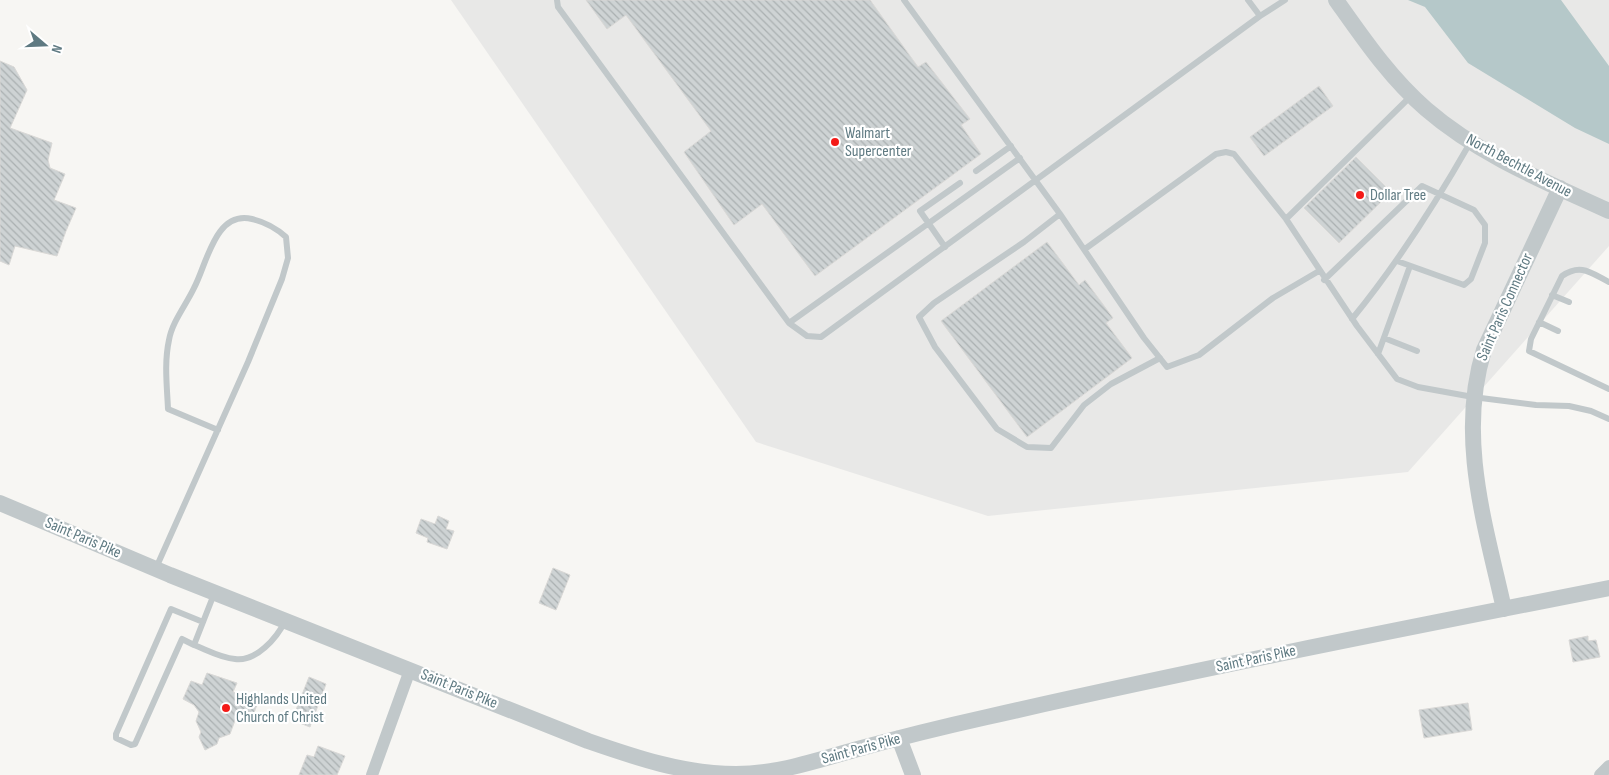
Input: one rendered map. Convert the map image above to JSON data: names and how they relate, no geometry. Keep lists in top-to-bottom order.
{
  "streets": {
    "street": ["North Bechtle Avenue", "Saint Paris Connector", "Saint Paris Pike"]
  },
  "crossings": [
    ["North Bechtle Avenue", "Saint Paris Connector"],
    ["Saint Paris Connector", "Saint Paris Pike"]
  ],
  "places": ["Walmart Supercenter", "Dollar Tree", "Highlands United Church of Christ"],
  "north": "right"
}
